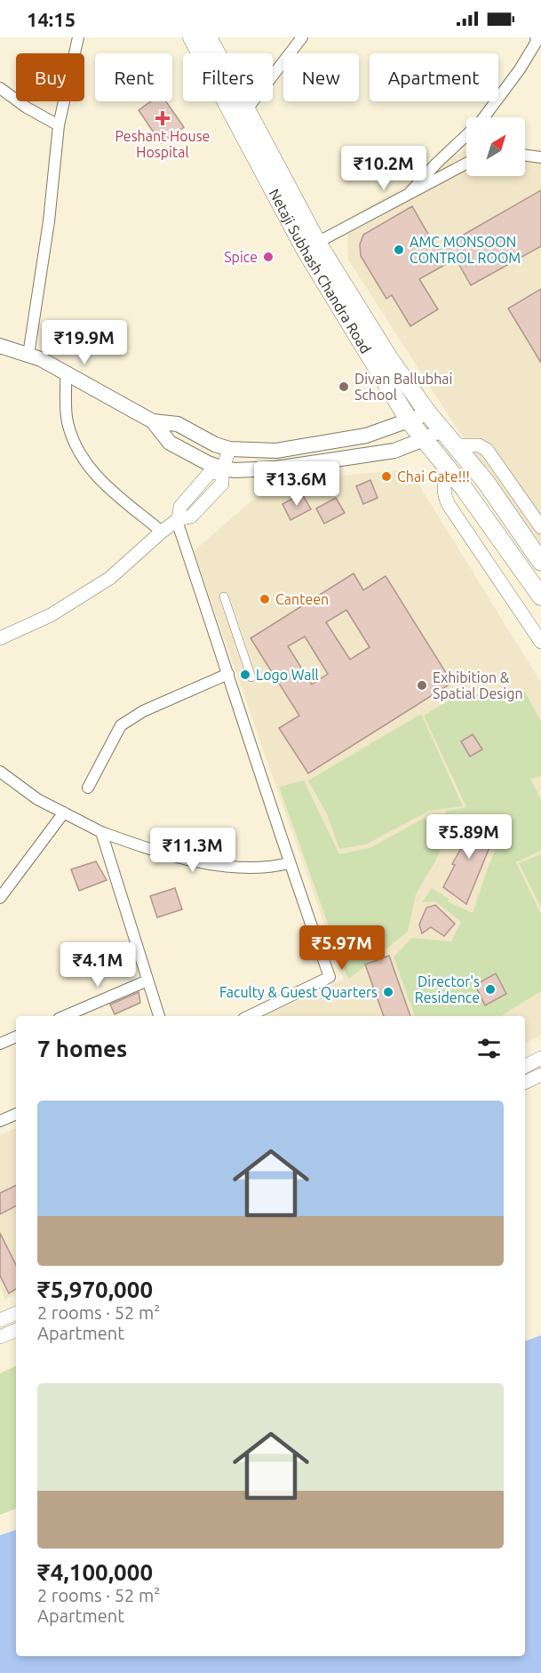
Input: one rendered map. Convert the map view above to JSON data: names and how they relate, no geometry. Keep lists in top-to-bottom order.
{
  "streets": {
    "main road": ["Netaji Subhash Chandra Road"]
  },
  "places": {
    "health": ["Peshant House Hospital"],
    "other": [
      "AMC MONSOON CONTROL ROOM",
      "Spice",
      "Divan Ballubhai School",
      "Chai Gate!!!",
      "Canteen",
      "Logo Wall",
      "Exhibition & Spatial Design",
      "Director's Residence",
      "Faculty & Guest Quarters"
    ]
  },
  "north": "top right",
  "page": {
    "status": "14:15",
    "chip": [
      "Buy",
      "Rent",
      "Filters",
      "New",
      "Apartment"
    ],
    "price": [
      "₹10.2M",
      "₹19.9M",
      "₹13.6M",
      "₹5.89M",
      "₹11.3M",
      "₹5.97M",
      "₹4.1M"
    ],
    "heading": "7 homes",
    "list": [
      {
        "name": "₹5,970,000",
        "note": "2 rooms · 52 m² · Apartment"
      },
      {
        "name": "₹4,100,000",
        "note": "2 rooms · 52 m² · Apartment"
      }
    ]
  }
}
